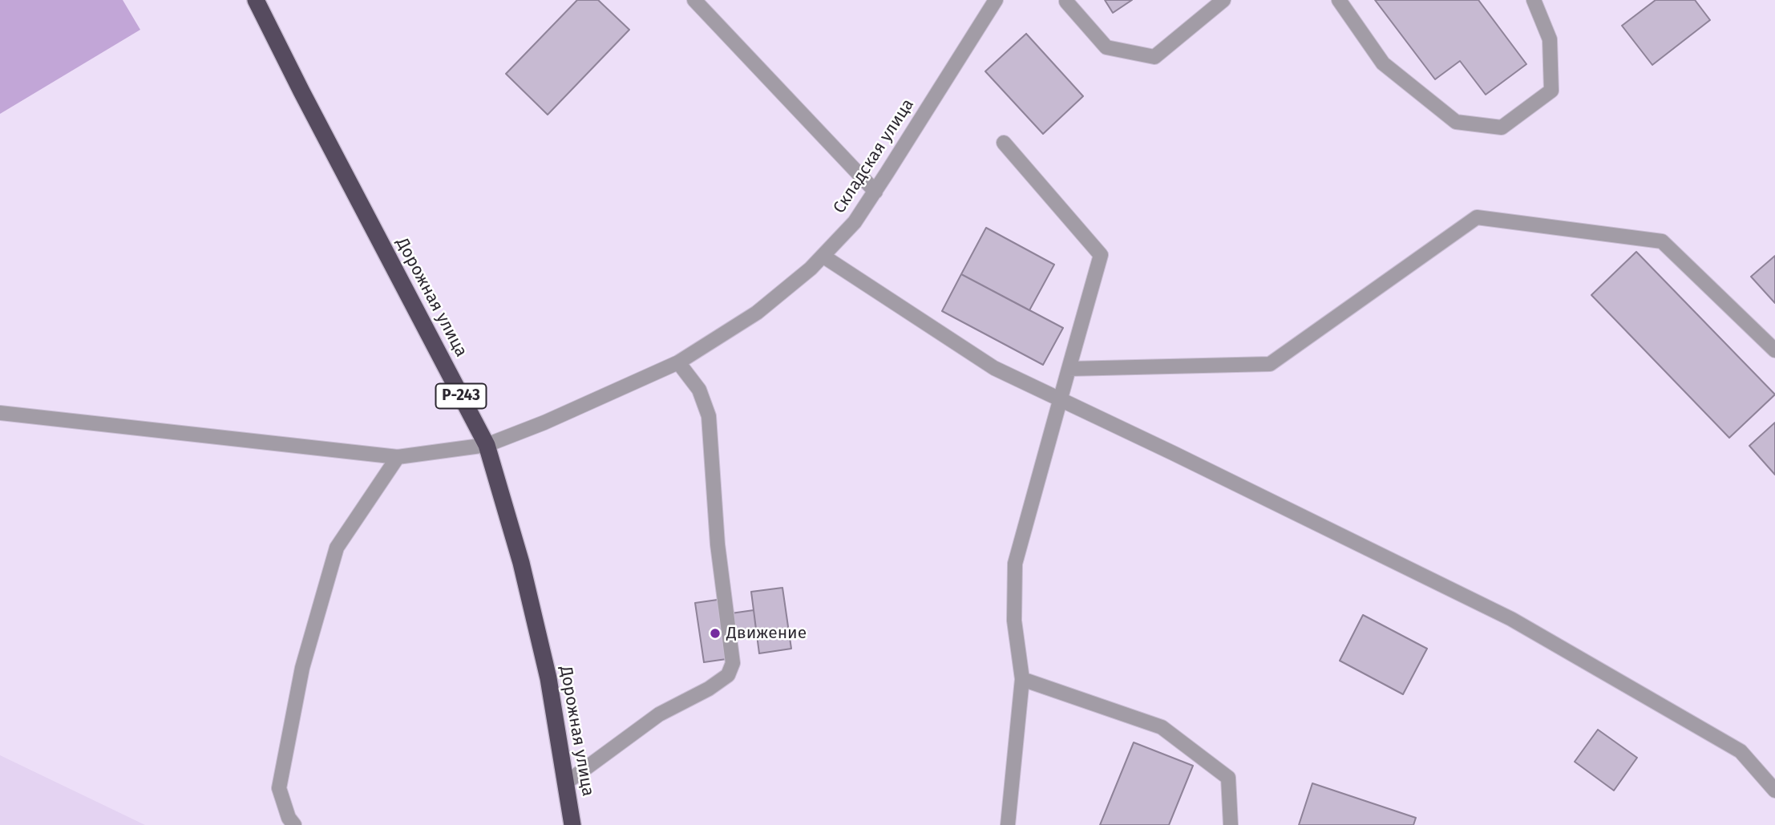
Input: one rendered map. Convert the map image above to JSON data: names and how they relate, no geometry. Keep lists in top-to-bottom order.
{
  "streets": {
    "highway": ["Дорожная улица", "Р-243"],
    "street": ["Складская улица"]
  },
  "crossings": [
    ["Складская улица", "Дорожная улица"]
  ],
  "places": ["Движение"]
}
